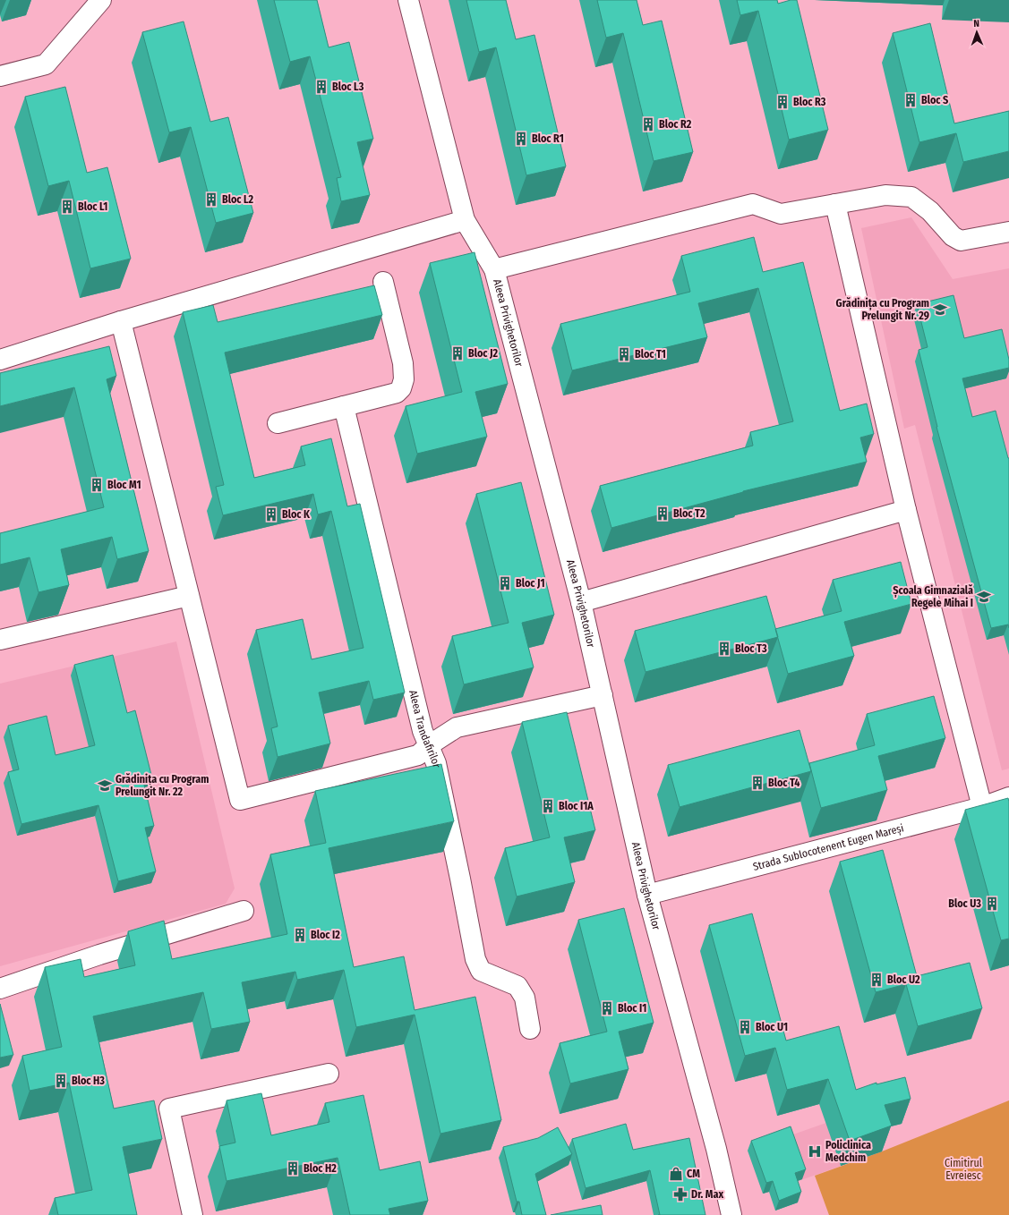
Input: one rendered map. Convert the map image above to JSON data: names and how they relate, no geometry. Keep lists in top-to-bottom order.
{
  "streets": {
    "street": ["Aleea Privighetorilor", "Aleea Trandafirilor", "Strada Sublocotenent Eugen Mareși"]
  },
  "crossings": [
    ["Aleea Privighetorilor", "Strada Sublocotenent Eugen Mareși"]
  ],
  "parks": ["Cimitirul Evreiesc"],
  "places": {
    "building": [
      "Bloc L3",
      "Bloc S",
      "Bloc R3",
      "Bloc R2",
      "Bloc R1",
      "Bloc L2",
      "Bloc L1",
      "Bloc J2",
      "Bloc T1",
      "Bloc M1",
      "Bloc T2",
      "Bloc K",
      "Bloc J1",
      "Bloc T3",
      "Bloc T4",
      "Bloc I1A",
      "Bloc U3",
      "Bloc I2",
      "Bloc U2",
      "Bloc I1",
      "Bloc U1",
      "Bloc H3",
      "Bloc H2"
    ],
    "school or university": ["Grădinița cu Program Prelungit Nr. 29", "Școala Gimnazială Regele Mihai I", "Grădinița cu Program Prelungit Nr. 22"],
    "hospital": ["Policlinica Medchim"],
    "shop": ["CM"],
    "pharmacy": ["Dr. Max"]
  },
  "north": "top"
}
